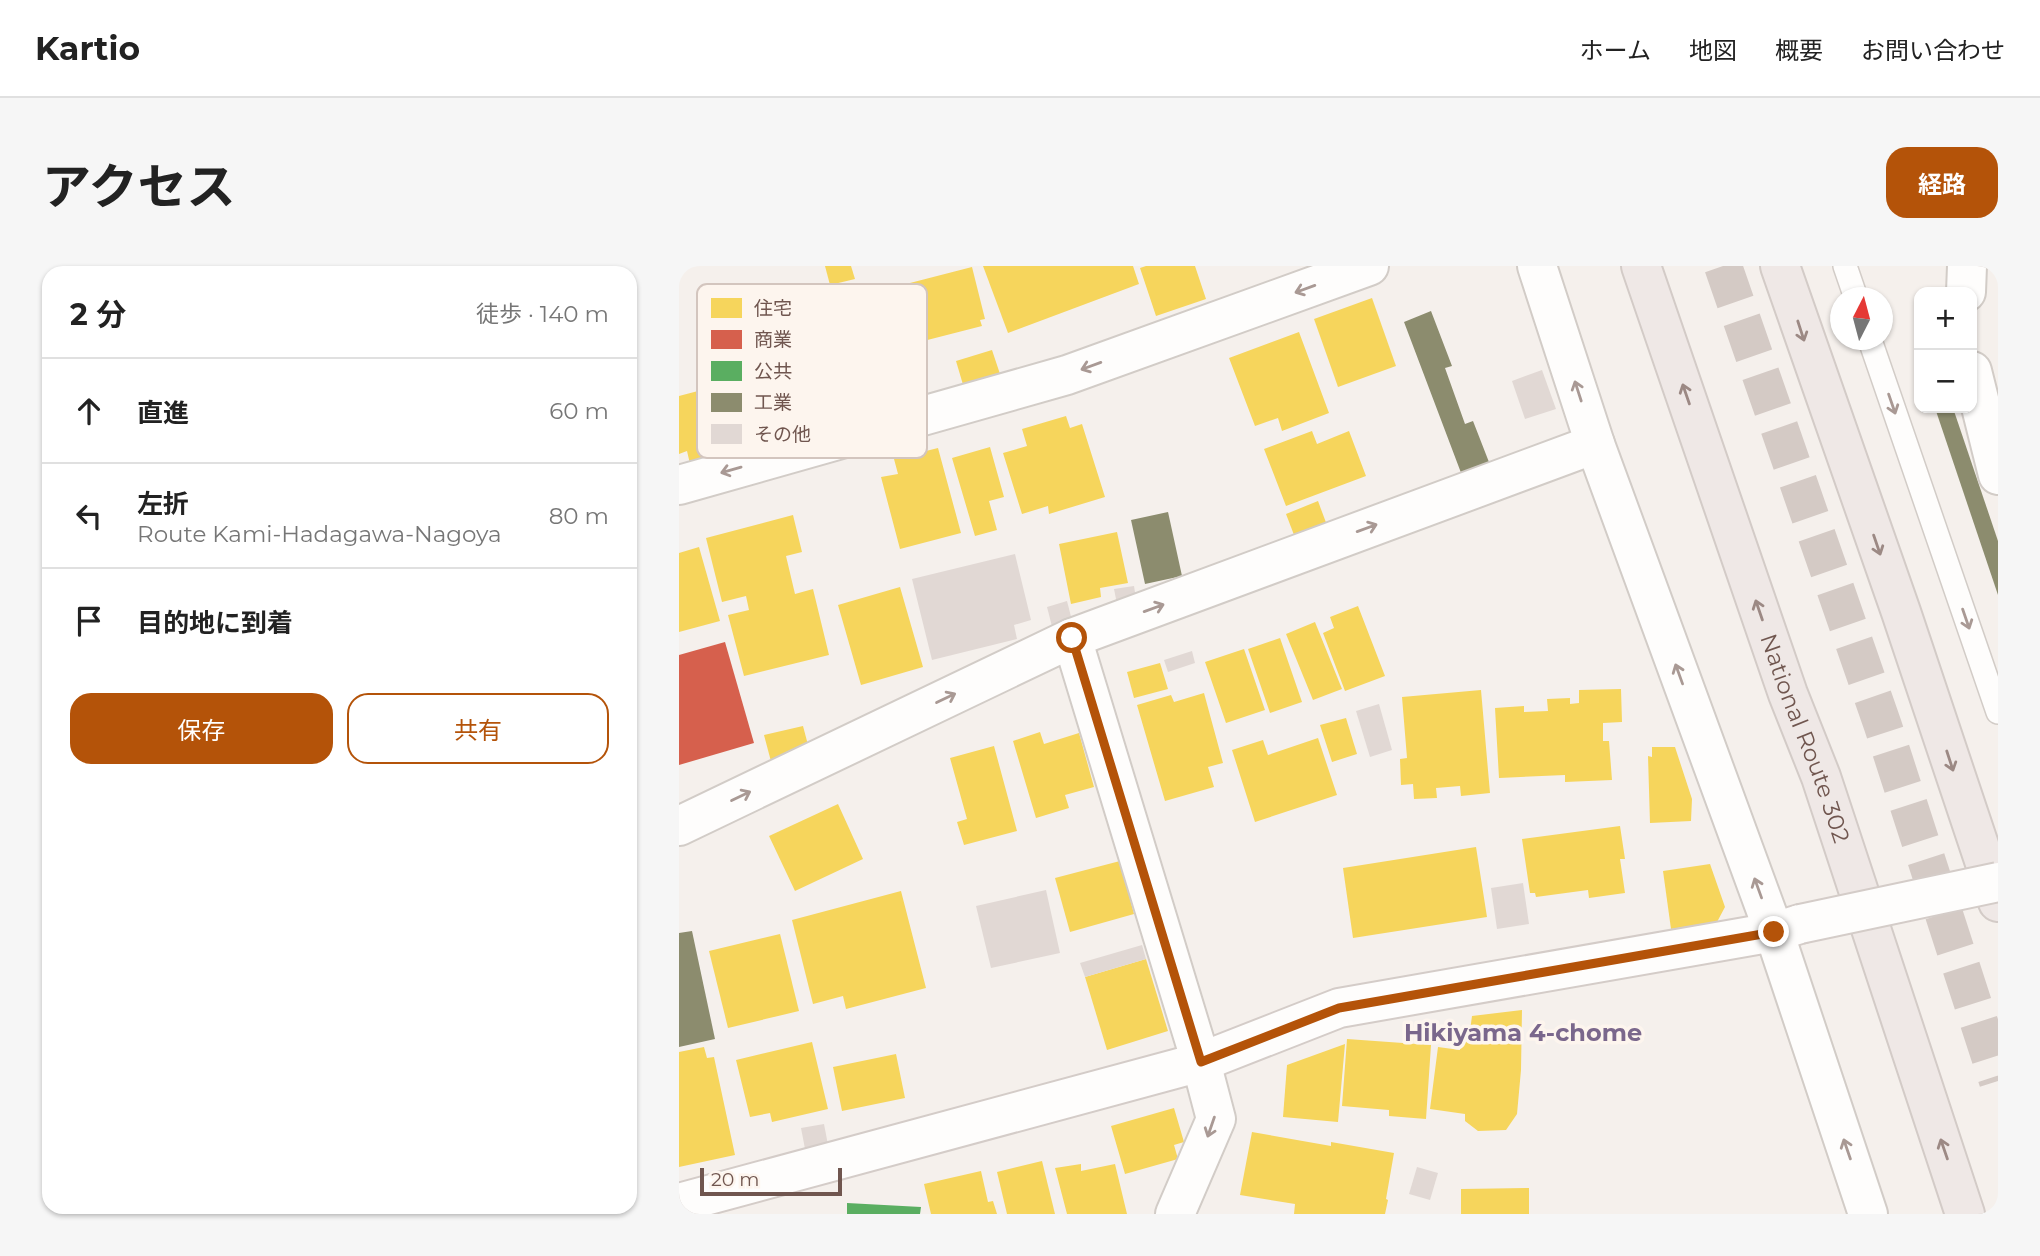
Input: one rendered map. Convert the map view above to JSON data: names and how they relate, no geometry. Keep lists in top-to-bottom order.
{
  "streets": {
    "highway": ["National Route 302"]
  },
  "districts": ["Hikiyama 4-chome"],
  "legend": [
    "住宅",
    "商業",
    "公共",
    "工業",
    "その他"
  ],
  "scale_bar": "20 m",
  "north": "top",
  "page": {
    "header": "Kartio",
    "nav": [
      "ホーム",
      "地図",
      "概要",
      "お問い合わせ"
    ],
    "title": "アクセス",
    "buttons": [
      "経路",
      ["保存", "共有"]
    ],
    "heading": ["2 分", "徒歩 · 140 m"],
    "map_buttons": ["+", "−"],
    "list": [
      ["直進", "60 m"],
      ["左折", "Route Kami-Hadagawa-Nagoya", "80 m"],
      "目的地に到着"
    ],
    "scale": "20 m"
  }
}
